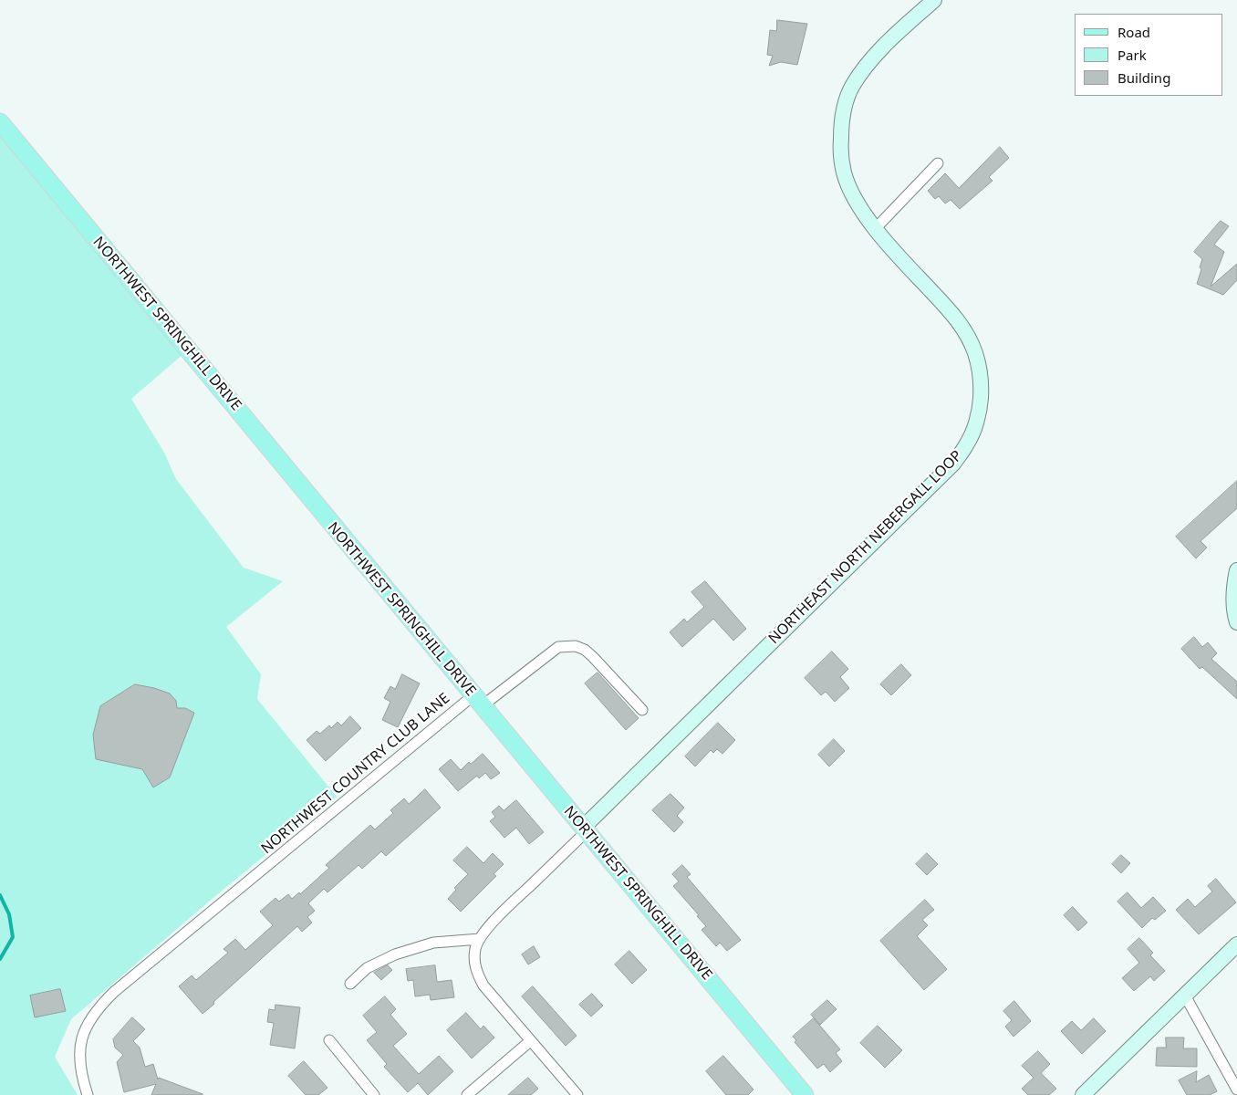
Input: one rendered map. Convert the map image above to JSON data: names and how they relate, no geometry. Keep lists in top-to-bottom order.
{
  "streets": {
    "main road": ["NORTHWEST SPRINGHILL DRIVE"],
    "street": ["NORTHEAST NORTH NEBERGALL LOOP", "NORTHWEST COUNTRY CLUB LANE"]
  },
  "crossings": [
    ["NORTHWEST SPRINGHILL DRIVE", "NORTHEAST NORTH NEBERGALL LOOP"],
    ["NORTHWEST SPRINGHILL DRIVE", "NORTHWEST COUNTRY CLUB LANE"]
  ],
  "legend": ["Road", "Park", "Building"]
}
